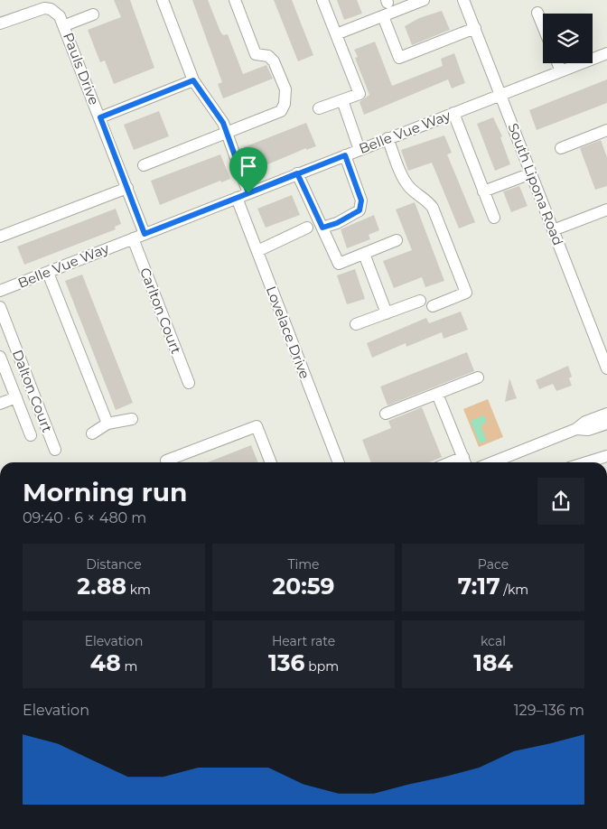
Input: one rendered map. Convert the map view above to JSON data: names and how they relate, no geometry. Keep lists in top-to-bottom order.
{
  "streets": {
    "street": [
      "Pauls Drive",
      "Belle Vue Way",
      "South Lipona Road",
      "Carlton Court",
      "Lovelace Drive",
      "Dalton Court"
    ]
  },
  "crossings": [
    ["Pauls Drive", "Belle Vue Way"],
    ["Belle Vue Way", "South Lipona Road"],
    ["Belle Vue Way", "Carlton Court"],
    ["Belle Vue Way", "Lovelace Drive"]
  ],
  "page": {
    "heading": ["Morning run", "09:40 · 6 × 480 m"],
    "stats": [
      ["Distance", "2.88 km"],
      ["Time", "20:59"],
      ["Pace", "7:17 /km"],
      ["Elevation", "48 m"],
      ["Heart rate", "136 bpm"],
      ["kcal", "184"]
    ],
    "chart": ["Elevation", "129–136 m"]
  }
}
